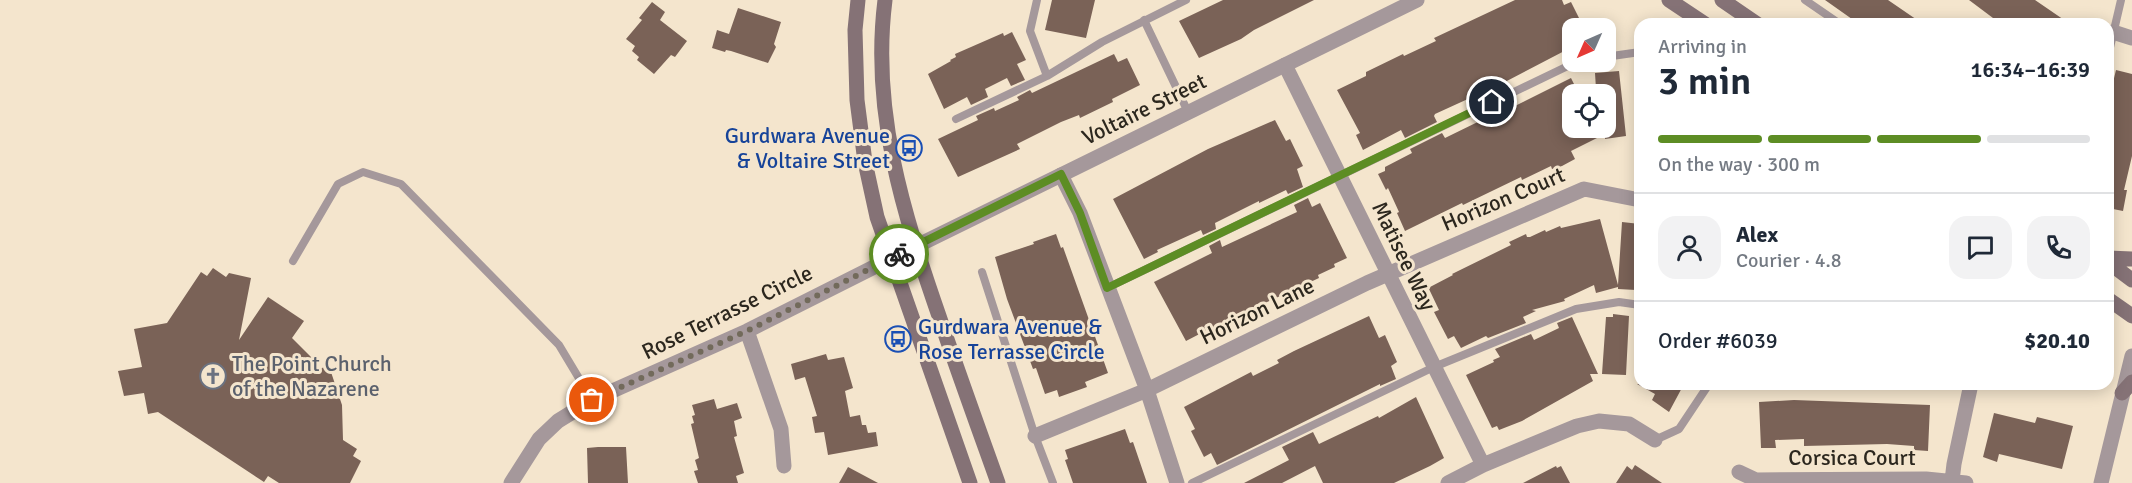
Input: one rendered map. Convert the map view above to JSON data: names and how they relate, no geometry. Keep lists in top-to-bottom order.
{
  "streets": {
    "street": [
      "Voltaire Street",
      "Horizon Court",
      "Matisee Way",
      "Horizon Lane",
      "Rose Terrasse Circle",
      "Corsica Court"
    ]
  },
  "crossings": [
    ["Voltaire Street", "Matisee Way"],
    ["Voltaire Street", "Rose Terrasse Circle"],
    ["Horizon Court", "Matisee Way"],
    ["Horizon Court", "Horizon Lane"],
    ["Matisee Way", "Horizon Lane"]
  ],
  "places": {
    "bus stop": ["Gurdwara Avenue & Voltaire Street", "Gurdwara Avenue & Rose Terrasse Circle"],
    "church": ["The Point Church of the Nazarene"]
  },
  "north": "bottom left",
  "page": {
    "heading": ["3 min", "Arriving in", "16:34–16:39"],
    "panel": [
      "Alex",
      "Courier · 4.8",
      "Order #6039",
      "$20.10"
    ],
    "bar": "On the way · 300 m"
  }
}
